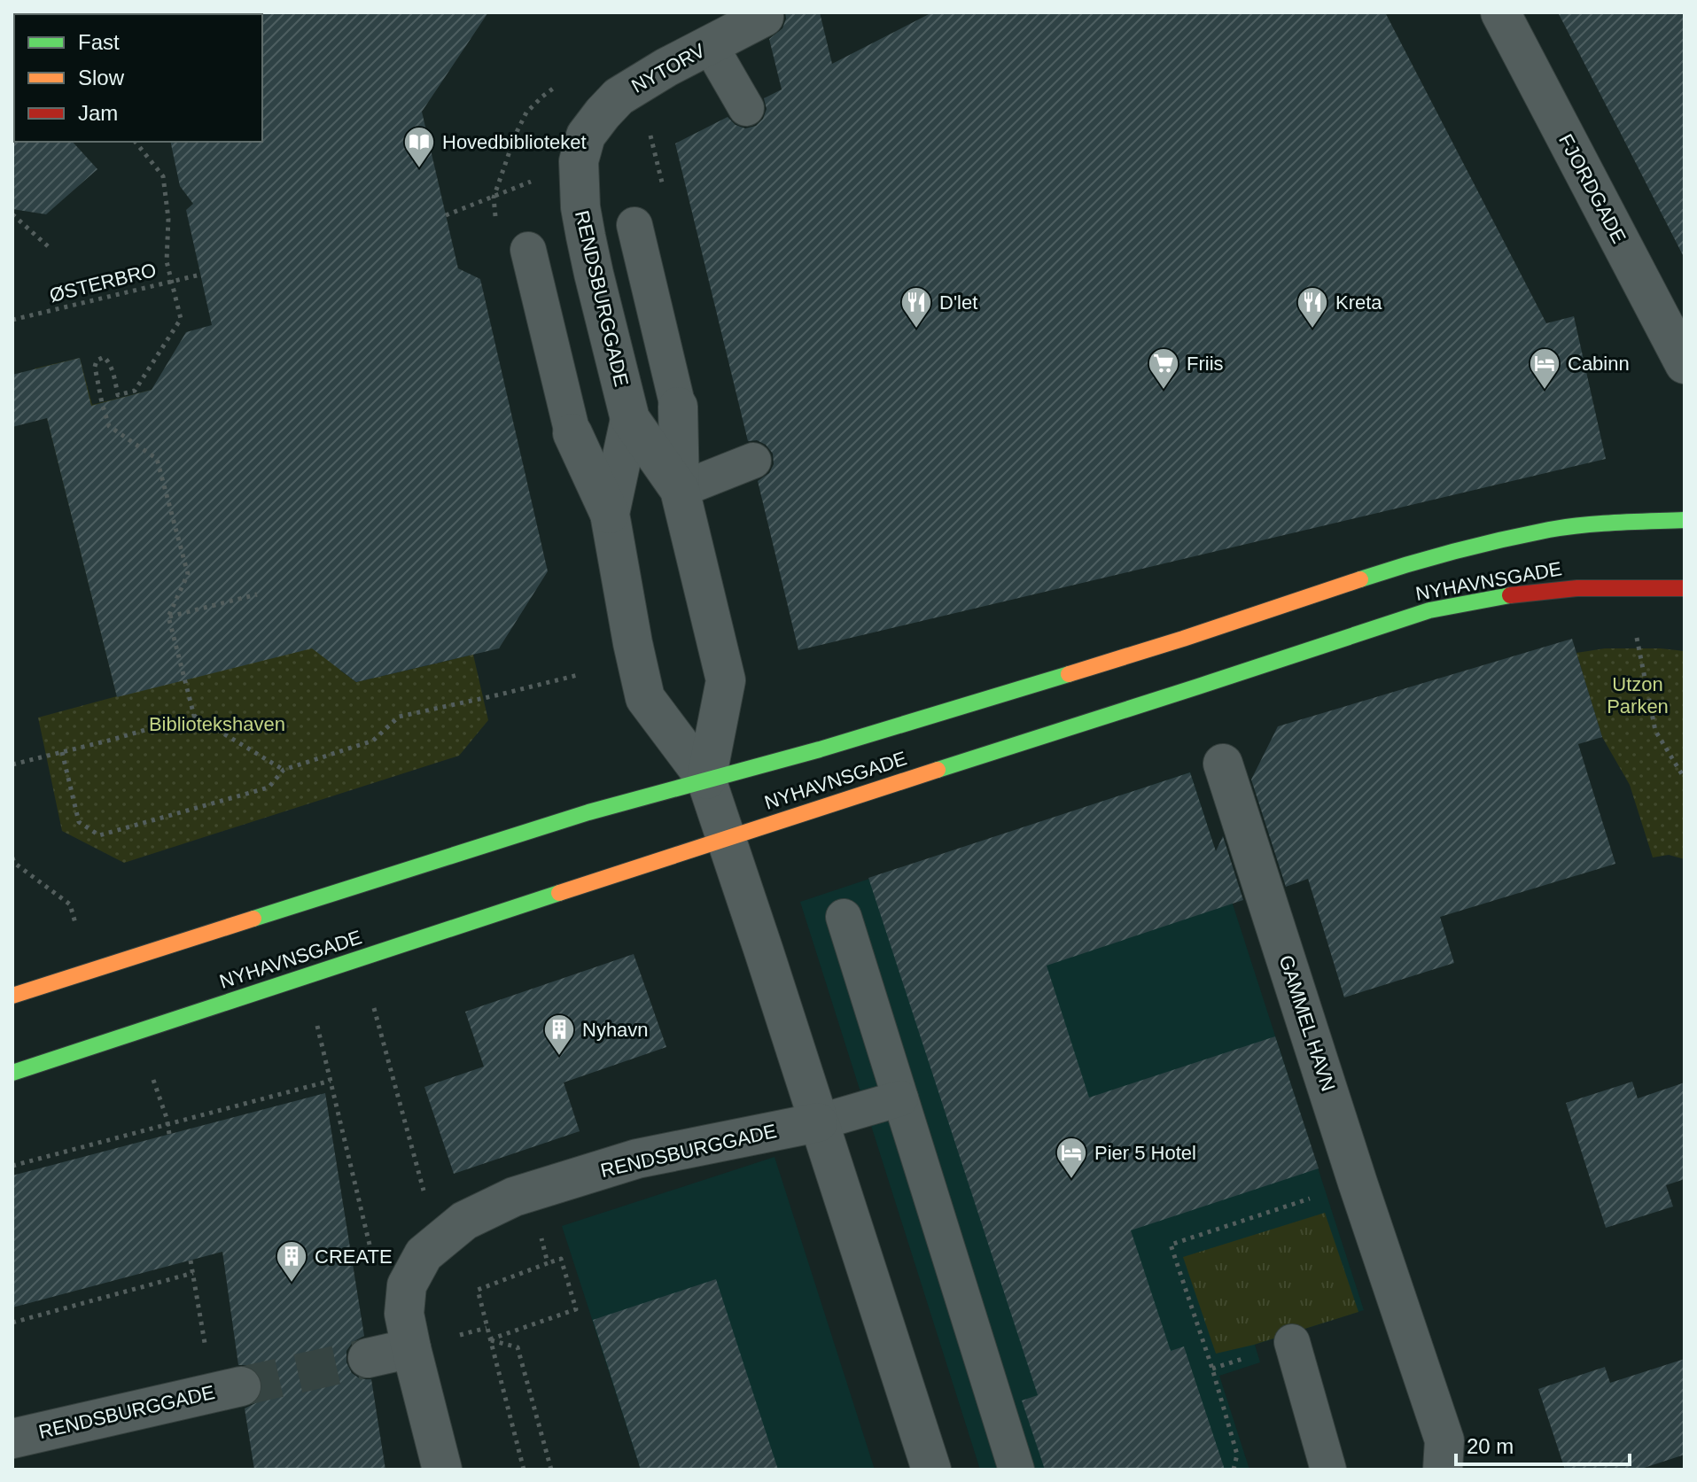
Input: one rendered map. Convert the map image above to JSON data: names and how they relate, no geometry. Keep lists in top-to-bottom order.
{
  "streets": {
    "main road": ["NYHAVNSGADE"],
    "street": [
      "NYTORV",
      "FJORDGADE",
      "RENDSBURGGADE",
      "GAMMEL HAVN"
    ],
    "path": ["ØSTERBRO"]
  },
  "crossings": [
    ["NYTORV", "RENDSBURGGADE"],
    ["RENDSBURGGADE", "NYHAVNSGADE"]
  ],
  "parks": ["Utzon Parken", "Bibliotekshaven"],
  "places": {
    "library": ["Hovedbiblioteket"],
    "restaurant": ["D'let", "Kreta"],
    "supermarket": ["Friis"],
    "hotel": ["Cabinn", "Pier 5 Hotel"],
    "building": ["Nyhavn", "CREATE"]
  },
  "legend": ["Fast", "Slow", "Jam"],
  "scale_bar": "20 m"
}
